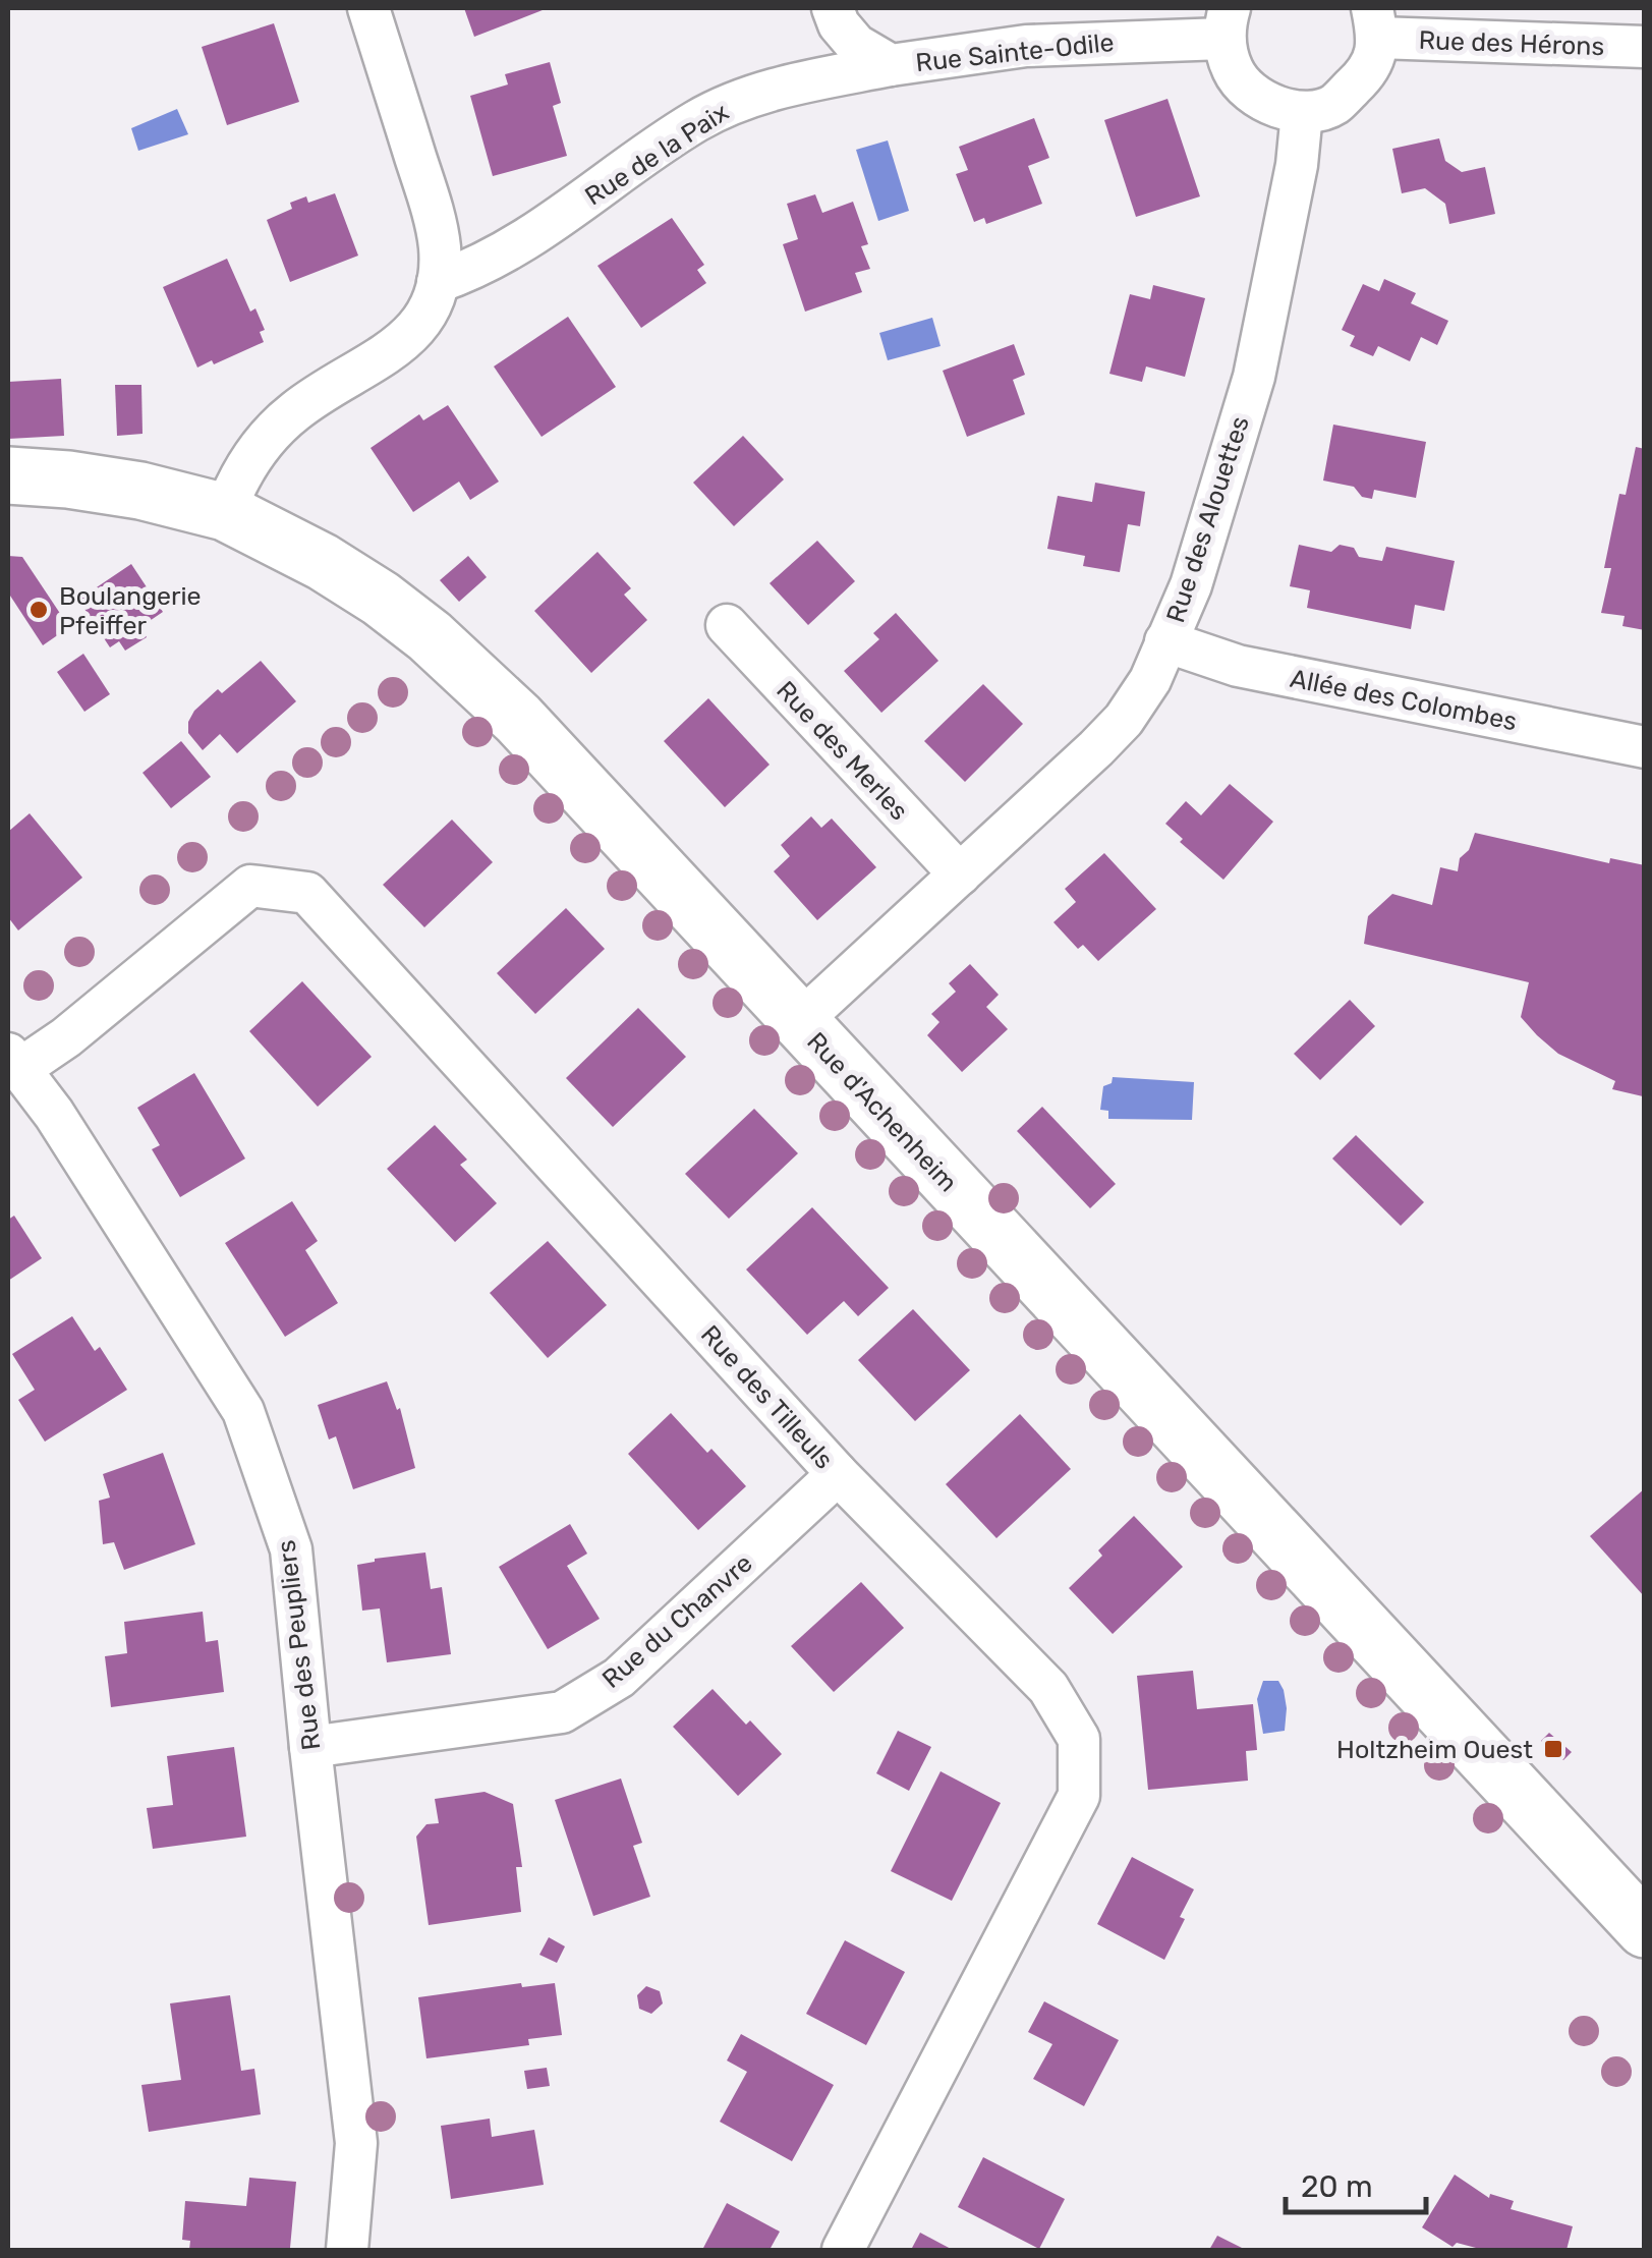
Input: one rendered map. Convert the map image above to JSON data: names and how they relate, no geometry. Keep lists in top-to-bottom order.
{
  "streets": {
    "main road": ["Rue d'Achenheim"],
    "street": [
      "Rue des Hérons",
      "Rue Sainte-Odile",
      "Rue de la Paix",
      "Rue des Alouettes",
      "Allée des Colombes",
      "Rue des Merles",
      "Rue des Tilleuls",
      "Rue du Chanvre",
      "Rue des Peupliers"
    ]
  },
  "crossings": [
    ["Rue Sainte-Odile", "Rue de la Paix"],
    ["Rue des Alouettes", "Allée des Colombes"],
    ["Rue des Alouettes", "Rue des Merles"],
    ["Rue des Alouettes", "Rue d'Achenheim"],
    ["Rue des Tilleuls", "Rue du Chanvre"],
    ["Rue des Tilleuls", "Rue des Peupliers"],
    ["Rue du Chanvre", "Rue des Peupliers"]
  ],
  "places": {
    "other": ["Boulangerie Pfeiffer"],
    "transit": ["Holtzheim Ouest"]
  },
  "scale_bar": "20 m"
}
